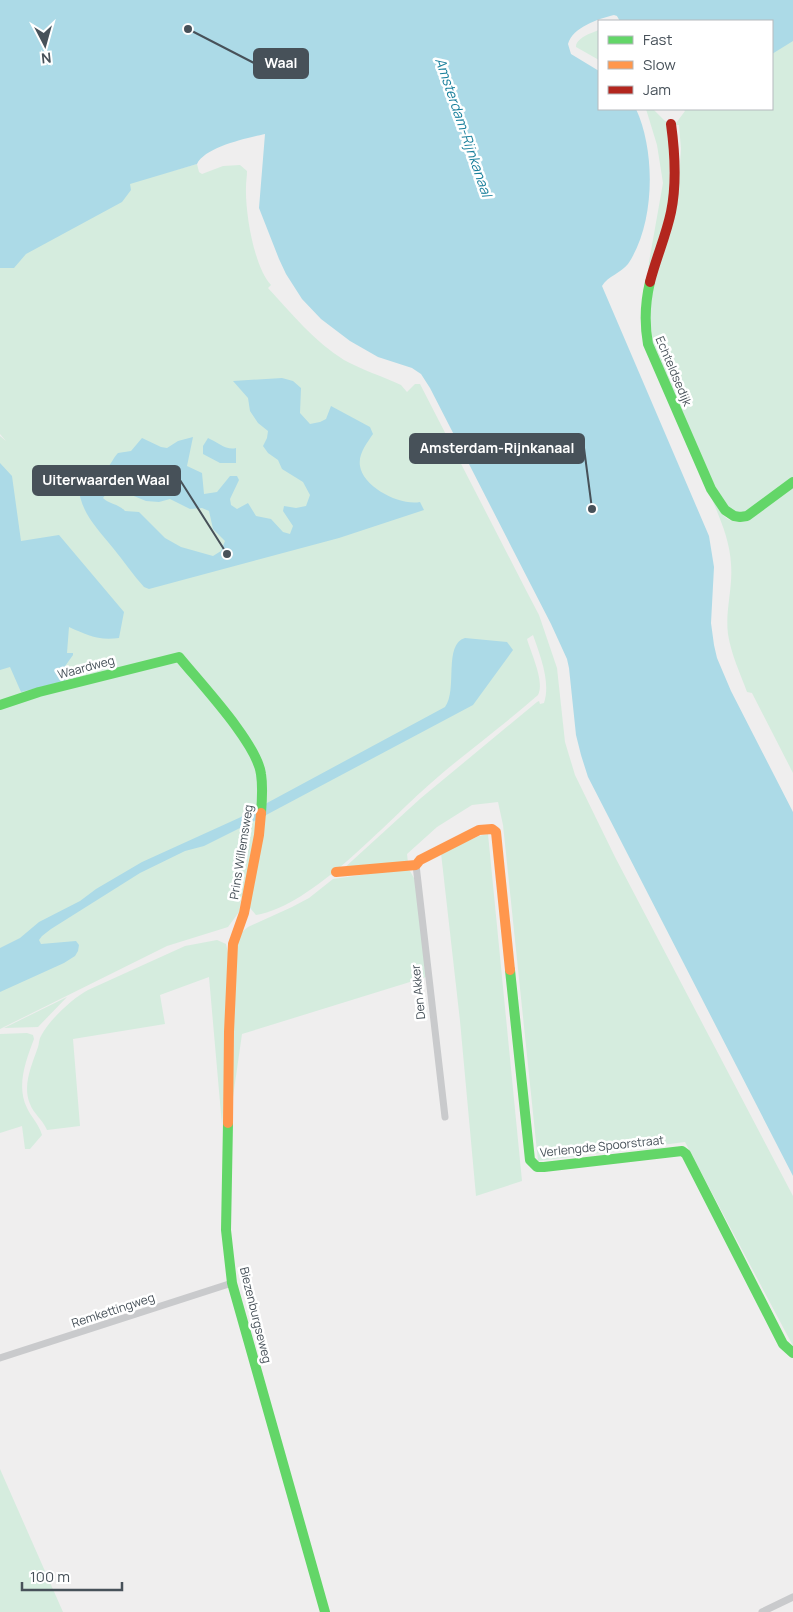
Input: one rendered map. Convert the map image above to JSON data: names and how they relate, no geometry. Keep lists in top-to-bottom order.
{
  "streets": {
    "street": [
      "Echteldsedijk",
      "Waardweg",
      "Prins Willemsweg",
      "Den Akker",
      "Verlengde Spoorstraat",
      "Remkettingweg",
      "Biezenburgseweg"
    ]
  },
  "crossings": [
    ["Waardweg", "Prins Willemsweg"],
    ["Prins Willemsweg", "Biezenburgseweg"],
    ["Den Akker", "Verlengde Spoorstraat"],
    ["Remkettingweg", "Biezenburgseweg"]
  ],
  "water": ["Amsterdam-Rijnkanaal"],
  "places": ["Waal", "Amsterdam-Rijnkanaal", "Uiterwaarden Waal"],
  "legend": ["Fast", "Slow", "Jam"],
  "scale_bar": "100 m",
  "north": "bottom"
}
